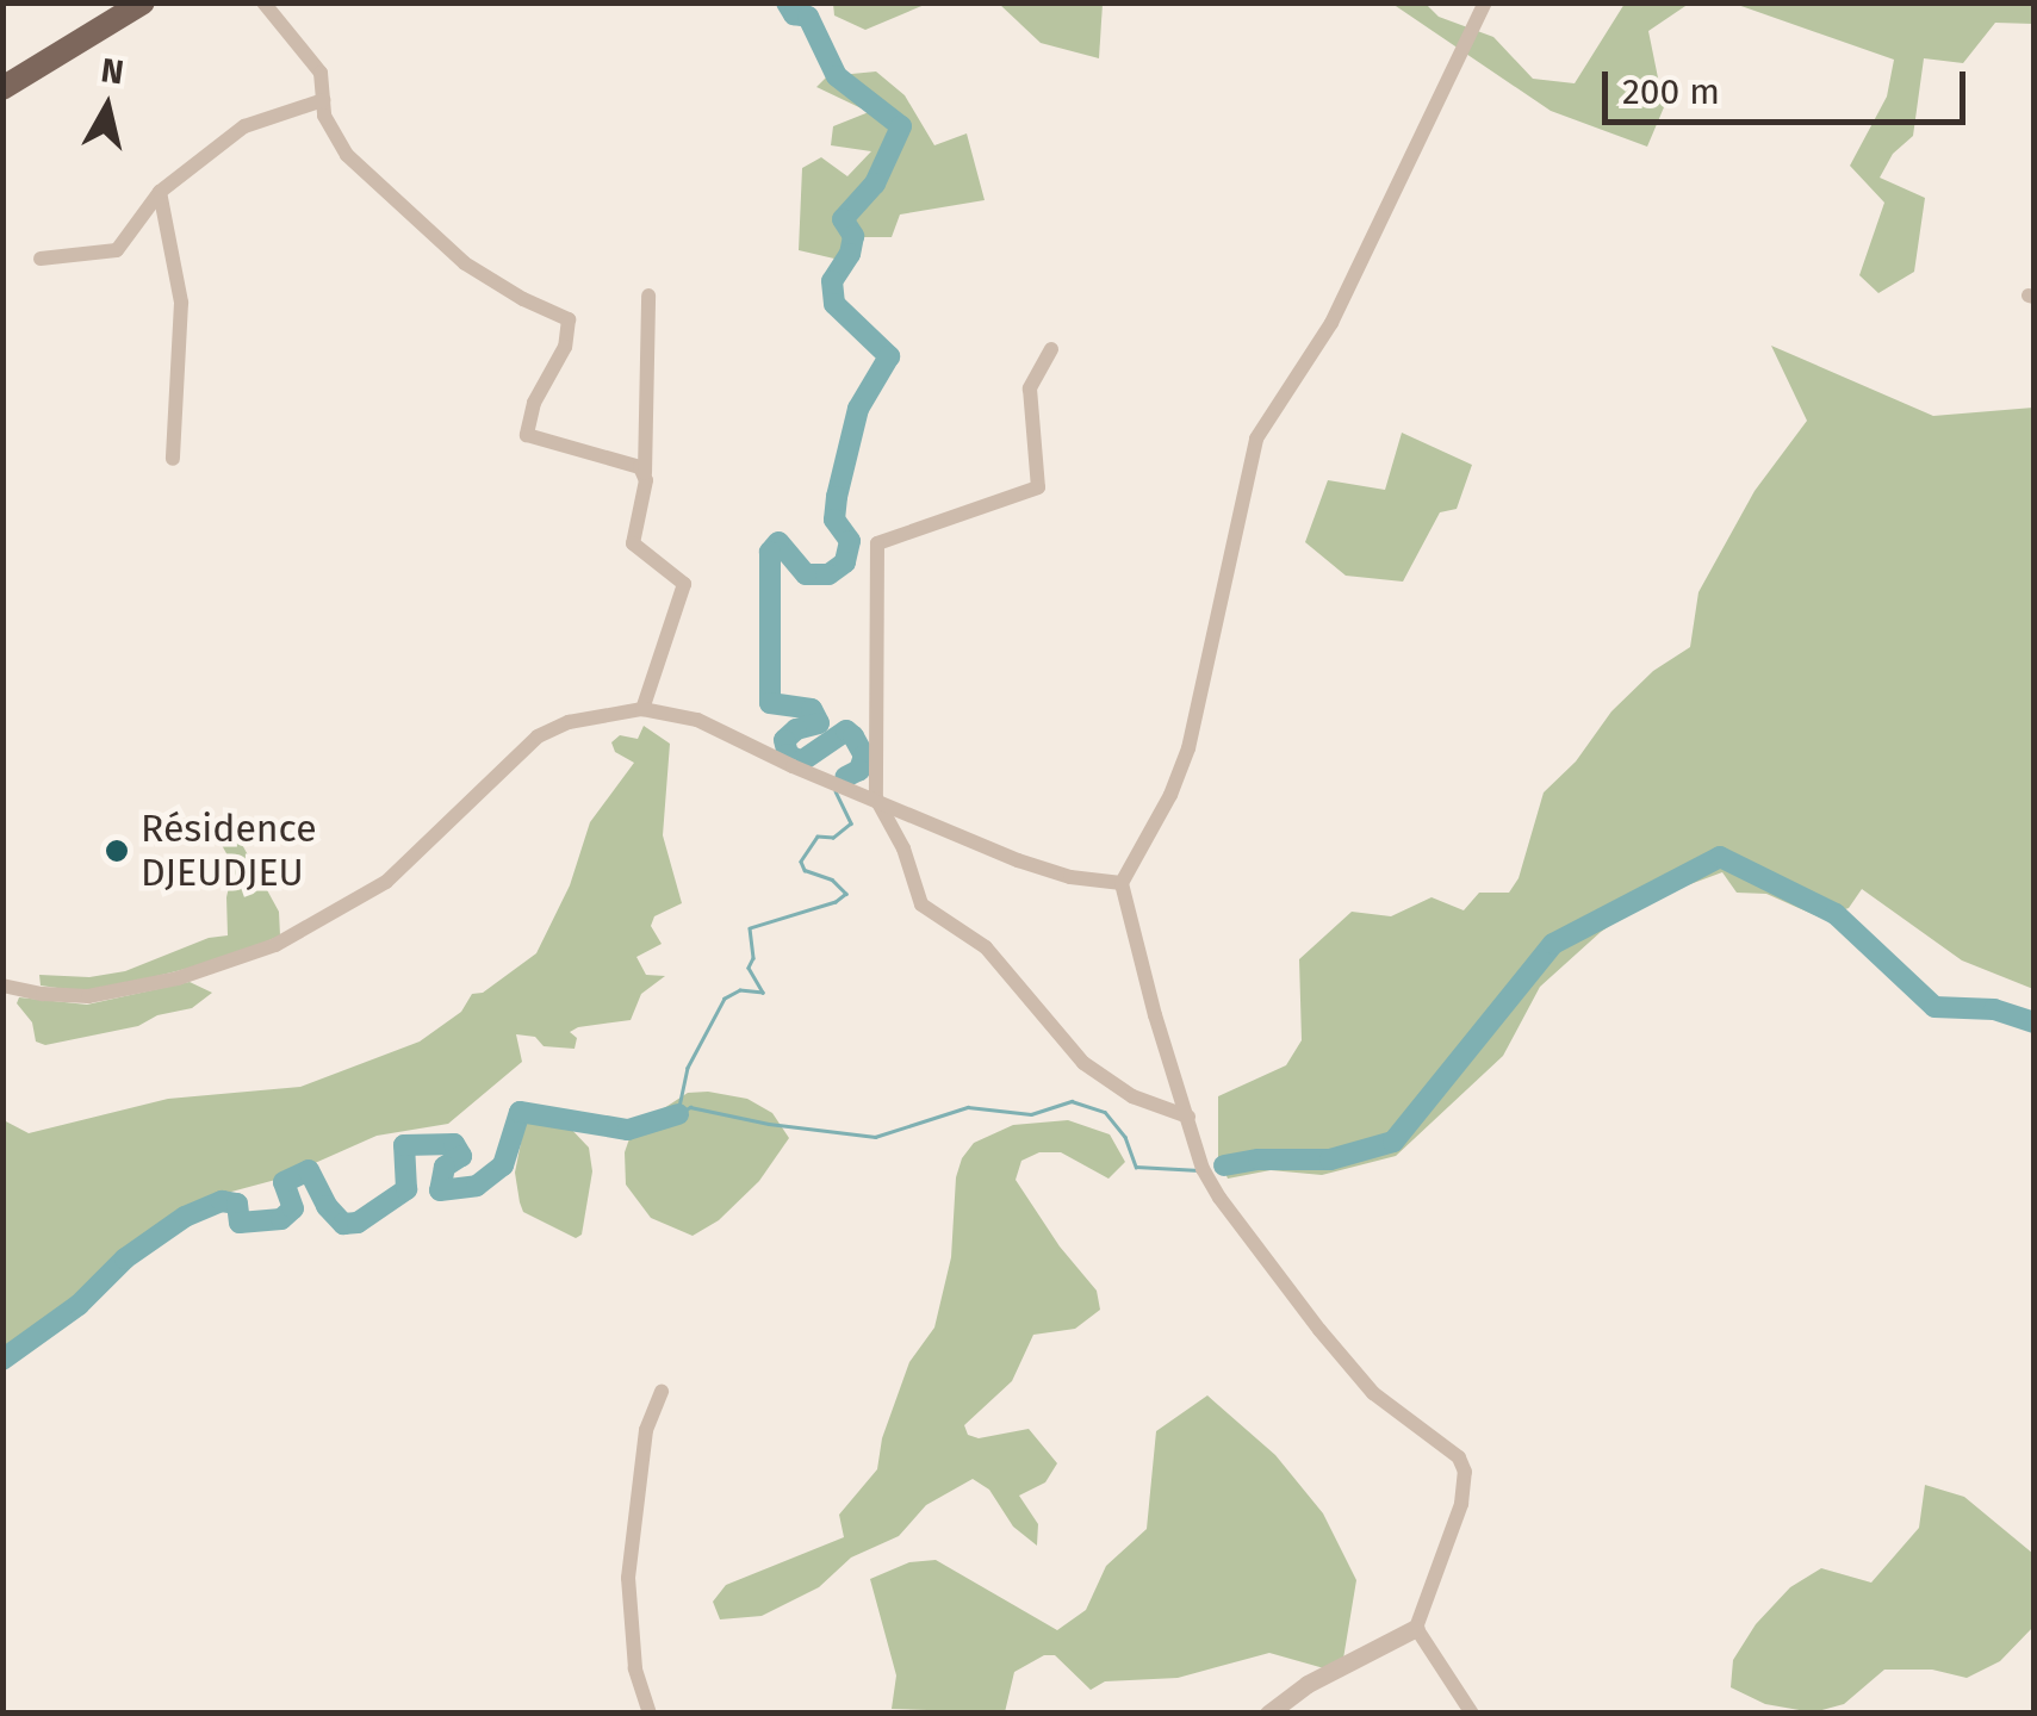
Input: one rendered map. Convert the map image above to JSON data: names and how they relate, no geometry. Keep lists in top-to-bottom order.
{
  "places": ["Résidence DJEUDJEU"],
  "scale_bar": "200 m",
  "north": "top"
}
